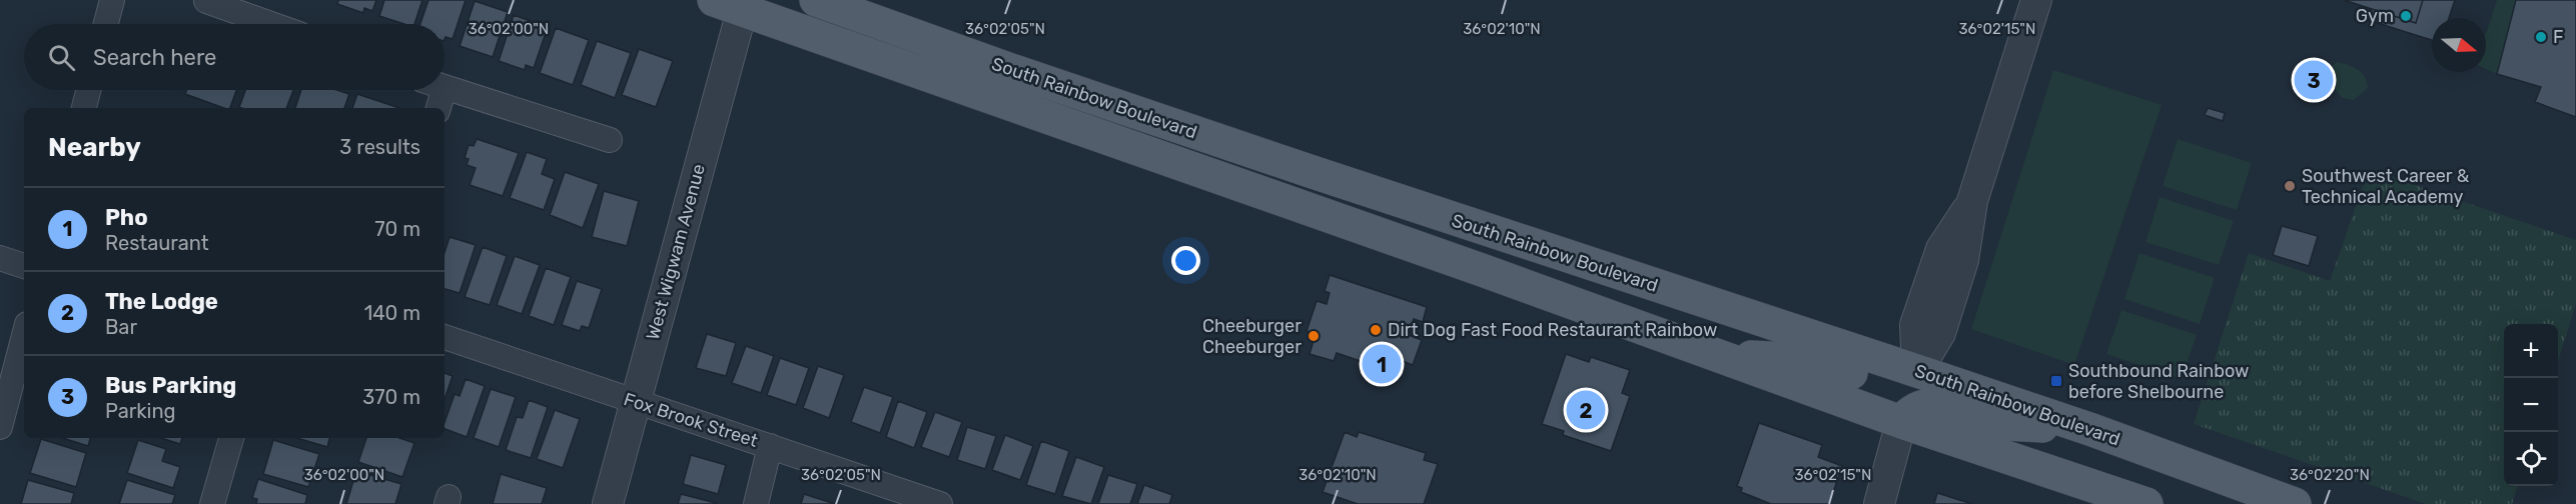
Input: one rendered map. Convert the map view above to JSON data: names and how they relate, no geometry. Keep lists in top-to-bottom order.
{
  "streets": {
    "main road": ["South Rainbow Boulevard"],
    "street": ["West Wigwam Avenue", "Fox Brook Street"]
  },
  "crossings": [
    ["South Rainbow Boulevard", "West Wigwam Avenue"],
    ["West Wigwam Avenue", "Fox Brook Street"]
  ],
  "places": {
    "other": [
      "Gym",
      "F",
      "Southwest Career & Technical Academy",
      "Dirt Dog Fast Food Restaurant Rainbow",
      "Cheeburger Cheeburger"
    ],
    "transit": ["Southbound Rainbow before Shelbourne"]
  },
  "north": "right",
  "page": {
    "search": "Search here",
    "pins": ["3", "1", "2"],
    "heading": ["Nearby", "3 results"],
    "list": [
      {
        "mark": "1",
        "name": "Pho",
        "note": "Restaurant",
        "value": "70 m"
      },
      {
        "mark": "2",
        "name": "The Lodge",
        "note": "Bar",
        "value": "140 m"
      },
      {
        "mark": "3",
        "name": "Bus Parking",
        "note": "Parking",
        "value": "370 m"
      }
    ],
    "map_buttons": ["+", "−"]
  },
  "coordinates": [
    "36°02'00\"N",
    "36°02'05\"N",
    "36°02'10\"N",
    "36°02'15\"N",
    "36°02'20\"N"
  ]
}
